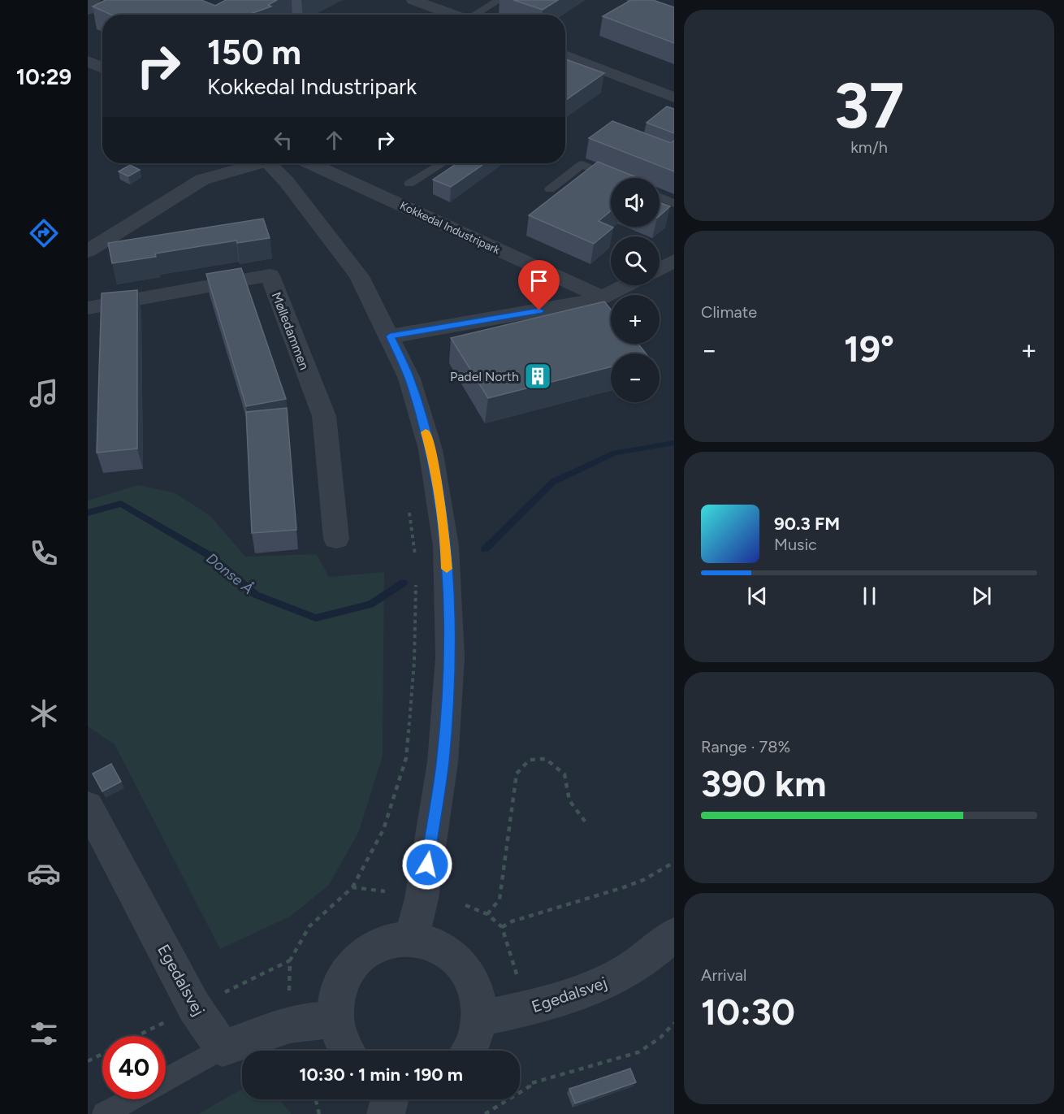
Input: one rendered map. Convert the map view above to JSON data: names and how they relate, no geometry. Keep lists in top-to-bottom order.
{
  "streets": {
    "street": ["Kokkedal Industripark", "Mølledammen", "Egedalsvej"]
  },
  "water": ["Donse Å"],
  "places": {
    "building": ["Padel North"]
  },
  "page": {
    "tabs": "10:29",
    "tile": [
      ["37", "km/h"],
      "Climate",
      ["Range · 78%", "390 km"],
      ["Arrival", "10:30"]
    ],
    "turn": ["150 m", "Kokkedal Industripark"],
    "map_buttons": ["+", "−"],
    "heat": ["−", "19°", "+"],
    "song": ["90.3 FM", "Music"],
    "limit": "40",
    "trip": "10:30 · 1 min · 190 m"
  }
}
